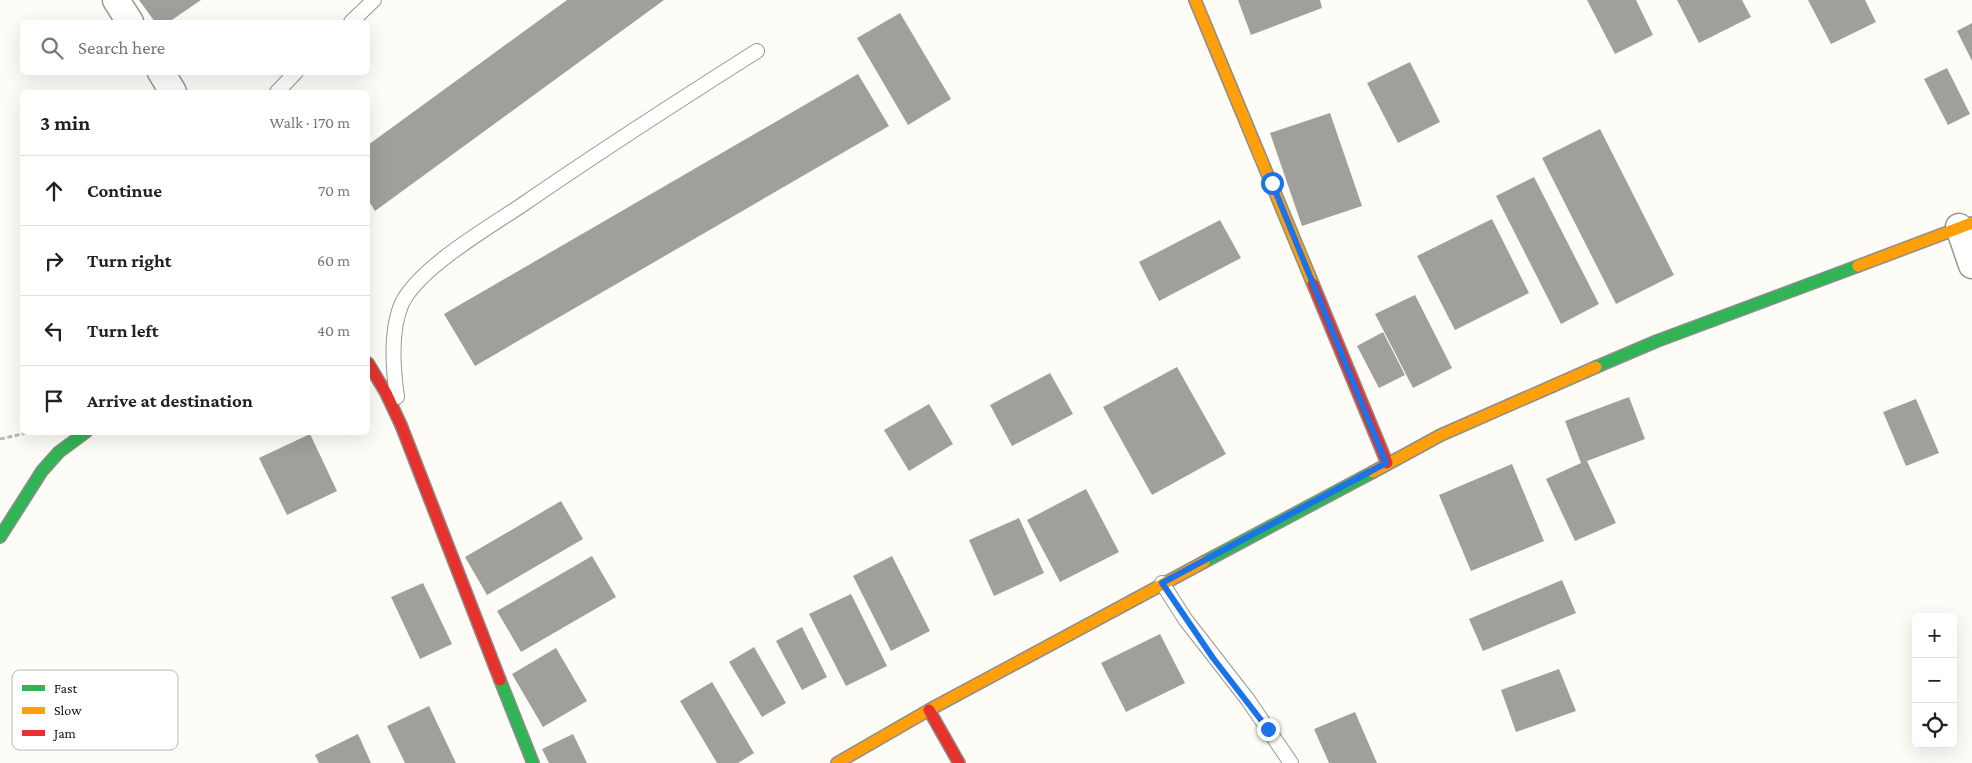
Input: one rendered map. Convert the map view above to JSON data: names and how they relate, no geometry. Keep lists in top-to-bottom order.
{
  "legend": ["Fast", "Slow", "Jam"],
  "page": {
    "search": "Search here",
    "heading": ["3 min", "Walk · 170 m"],
    "list": [
      ["Continue", "70 m"],
      ["Turn right", "60 m"],
      ["Turn left", "40 m"],
      "Arrive at destination"
    ],
    "map_buttons": ["+", "−"]
  }
}
